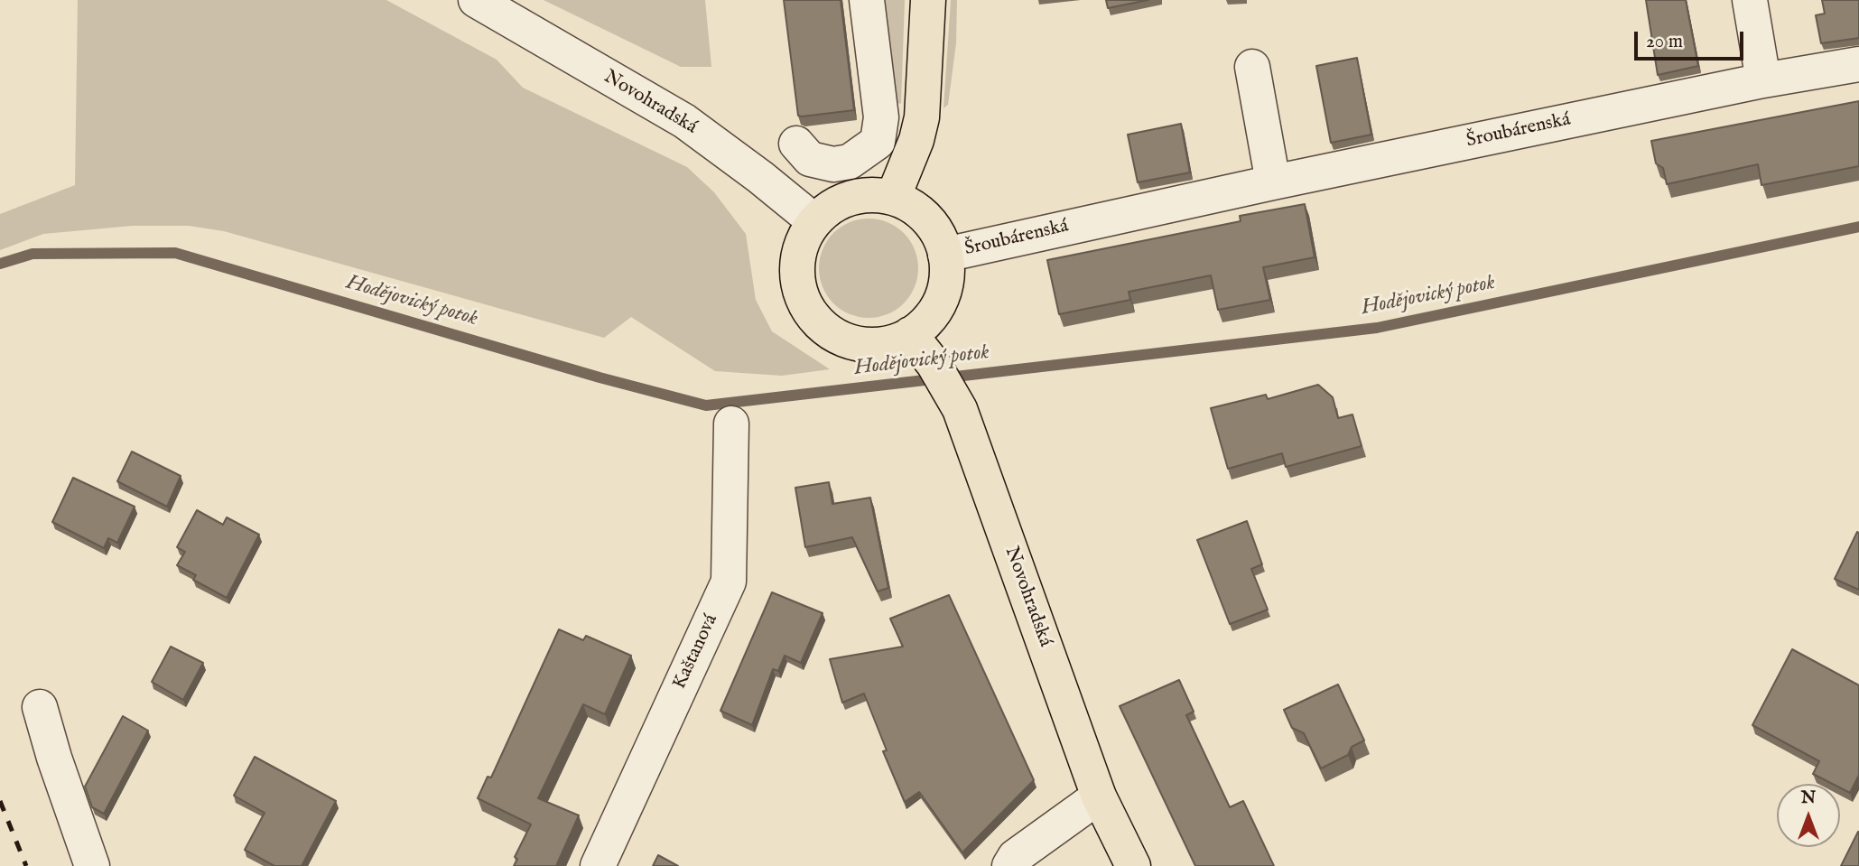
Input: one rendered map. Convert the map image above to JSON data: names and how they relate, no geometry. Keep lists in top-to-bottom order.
{
  "streets": {
    "main road": ["Novohradská"],
    "street": ["Šroubárenská", "Kaštanová"]
  },
  "crossings": [
    ["Novohradská", "Šroubárenská"]
  ],
  "water": ["Hodějovický potok"],
  "scale_bar": "20 m",
  "north": "top"
}
